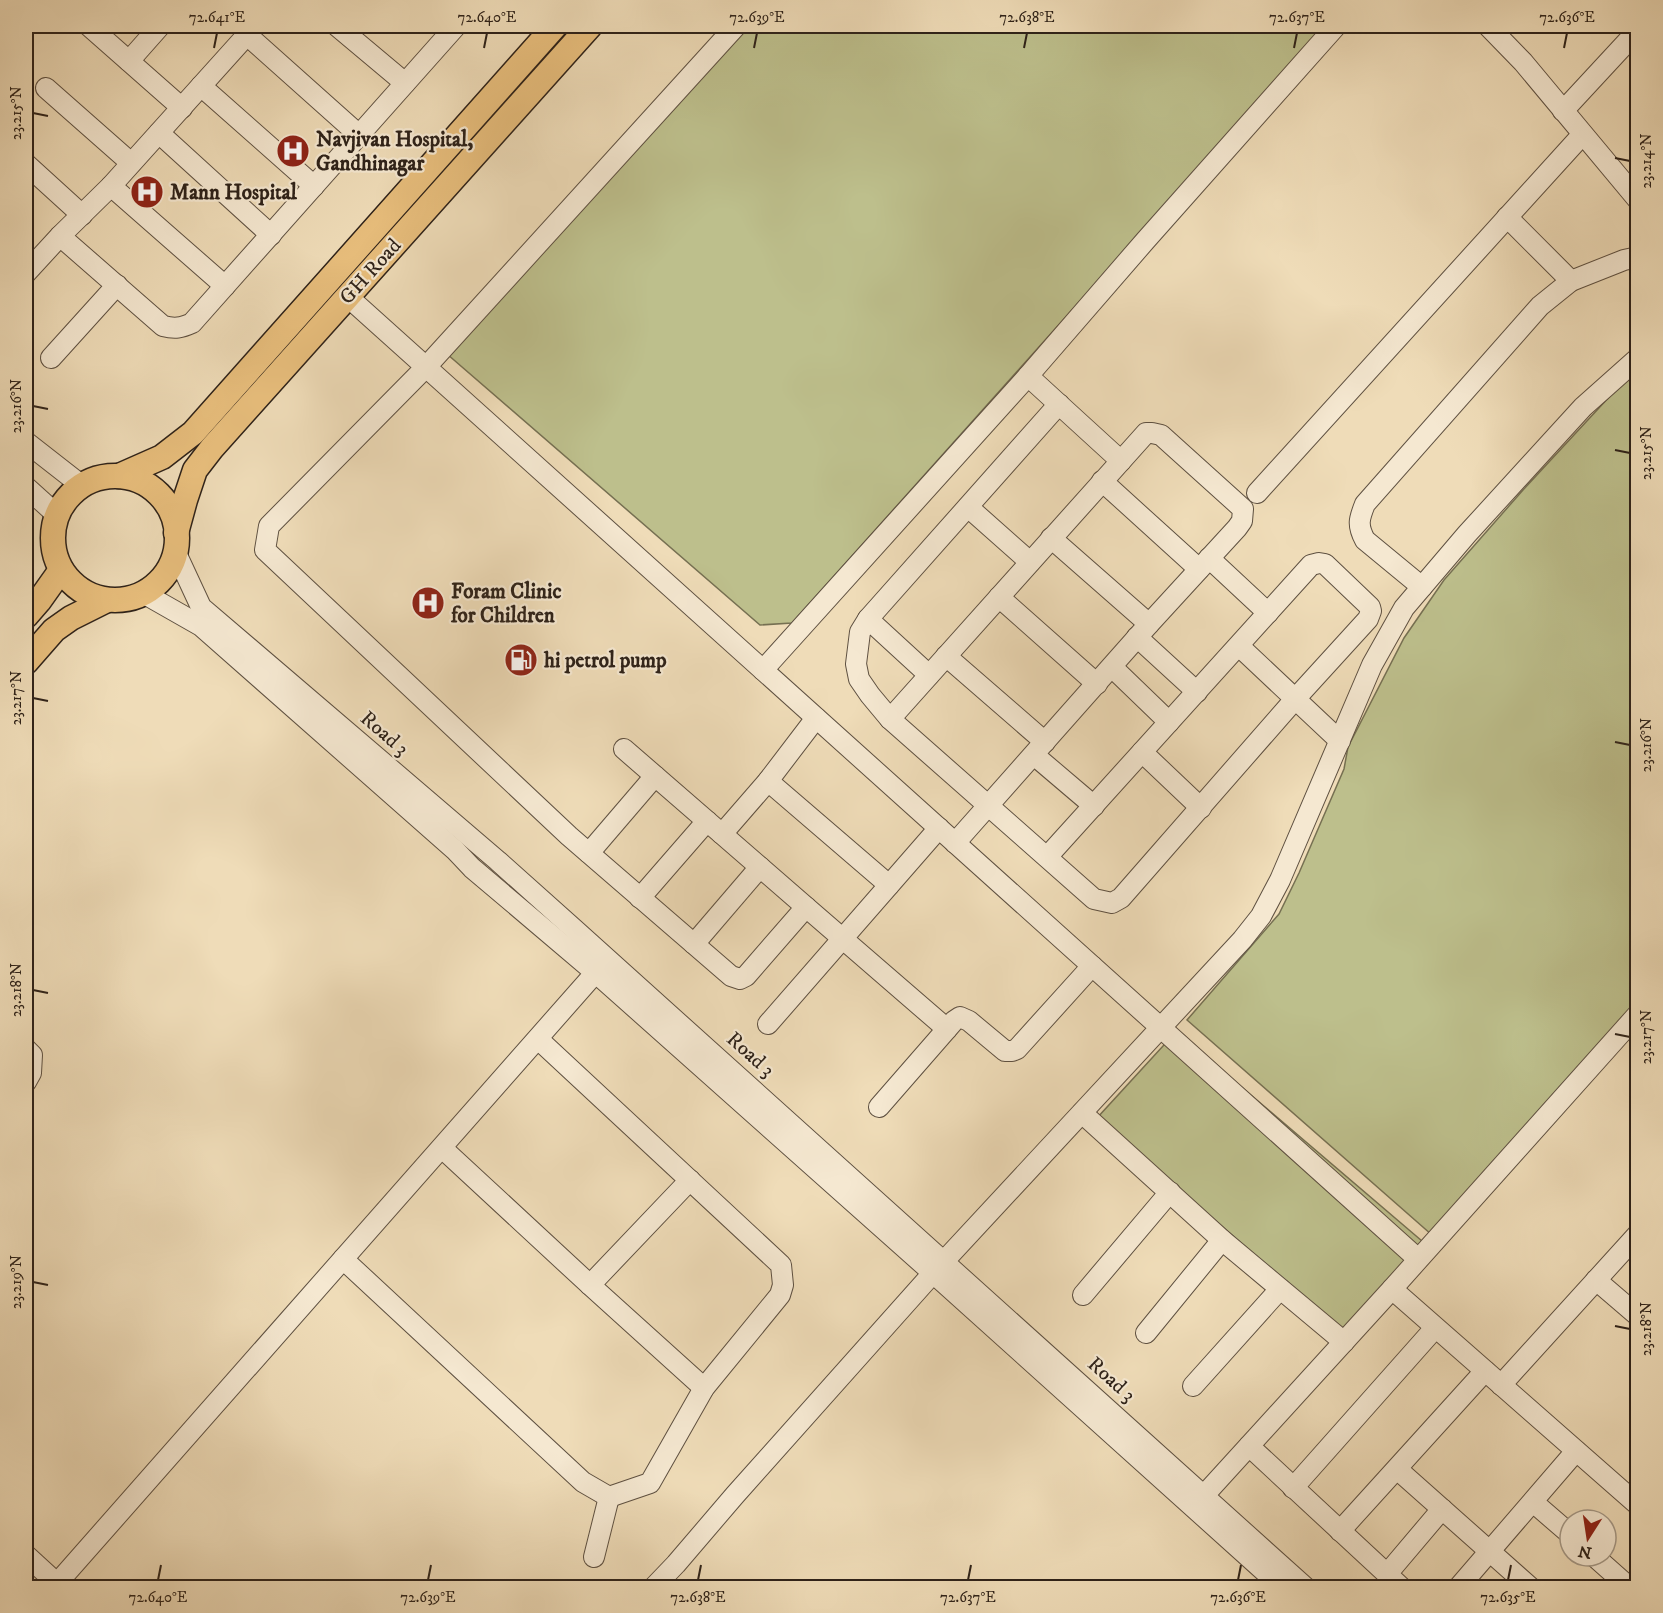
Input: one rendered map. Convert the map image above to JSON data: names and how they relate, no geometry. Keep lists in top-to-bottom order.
{
  "streets": {
    "main road": ["GH Road"],
    "street": ["Road 3"]
  },
  "crossings": [
    ["GH Road", "Road 3"]
  ],
  "places": {
    "hospital": ["Navjivan Hospital, Gandhinagar", "Mann Hospital", "Foram Clinic for Children"],
    "fuel station": ["hi petrol pump"]
  },
  "north": "bottom",
  "coordinates": [
    "72.641°E",
    "72.640°E",
    "72.639°E",
    "72.638°E",
    "72.637°E",
    "72.636°E",
    "23.215°N",
    "23.214°N",
    "23.216°N",
    "23.217°N",
    "23.218°N",
    "23.219°N",
    "72.635°E"
  ]
}
